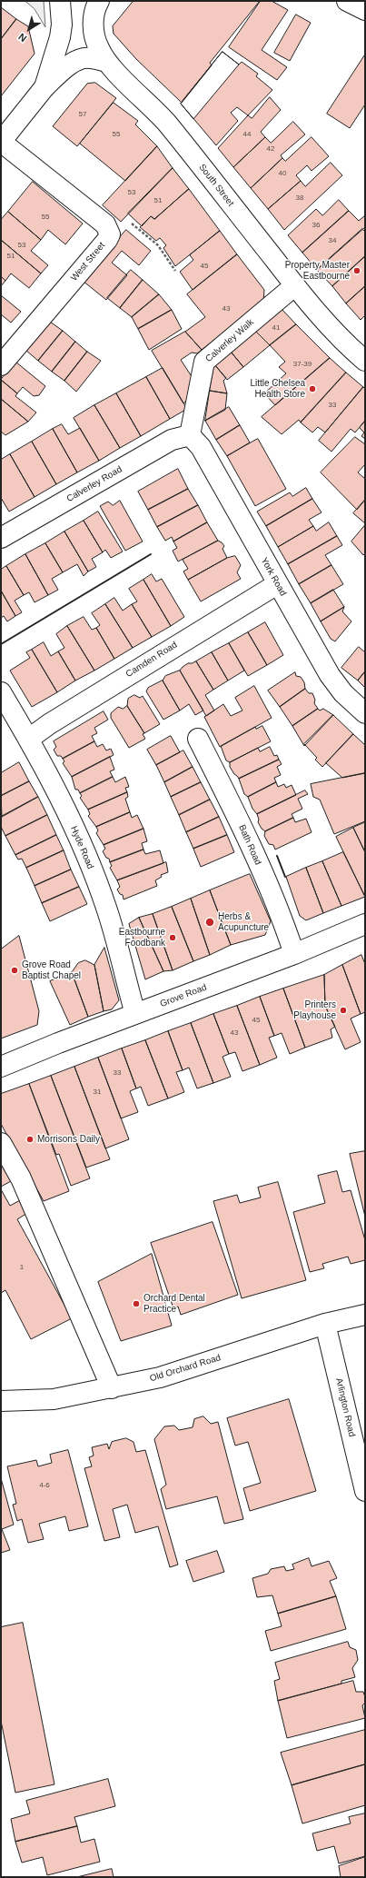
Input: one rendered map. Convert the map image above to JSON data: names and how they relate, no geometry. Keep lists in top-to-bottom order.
{
  "streets": {
    "street": [
      "South Street",
      "West Street",
      "Calverley Walk",
      "Calverley Road",
      "York Road",
      "Camden Road",
      "Bath Road",
      "Hyde Road",
      "Grove Road",
      "Old Orchard Road",
      "Arlington Road"
    ]
  },
  "crossings": [
    ["South Street", "Calverley Walk"],
    ["Calverley Walk", "Calverley Road"],
    ["Calverley Walk", "York Road"],
    ["Calverley Road", "York Road"],
    ["York Road", "Camden Road"],
    ["Camden Road", "Hyde Road"],
    ["Bath Road", "Grove Road"],
    ["Hyde Road", "Grove Road"],
    ["Old Orchard Road", "Arlington Road"]
  ],
  "places": [
    "Property Master Eastbourne",
    "Little Chelsea Health Store",
    "Herbs & Acupuncture",
    "Eastbourne Foodbank",
    "Grove Road Baptist Chapel",
    "Printers Playhouse",
    "Morrisons Daily",
    "Orchard Dental Practice"
  ],
  "house_numbers": [
    "57",
    "55",
    "44",
    "42",
    "40",
    "53",
    "38",
    "51",
    "55",
    "36",
    "34",
    "53",
    "51",
    "45",
    "43",
    "41",
    "37-39",
    "33",
    "45",
    "43",
    "33",
    "31",
    "1",
    "4-6"
  ],
  "north": "bottom left"
}
